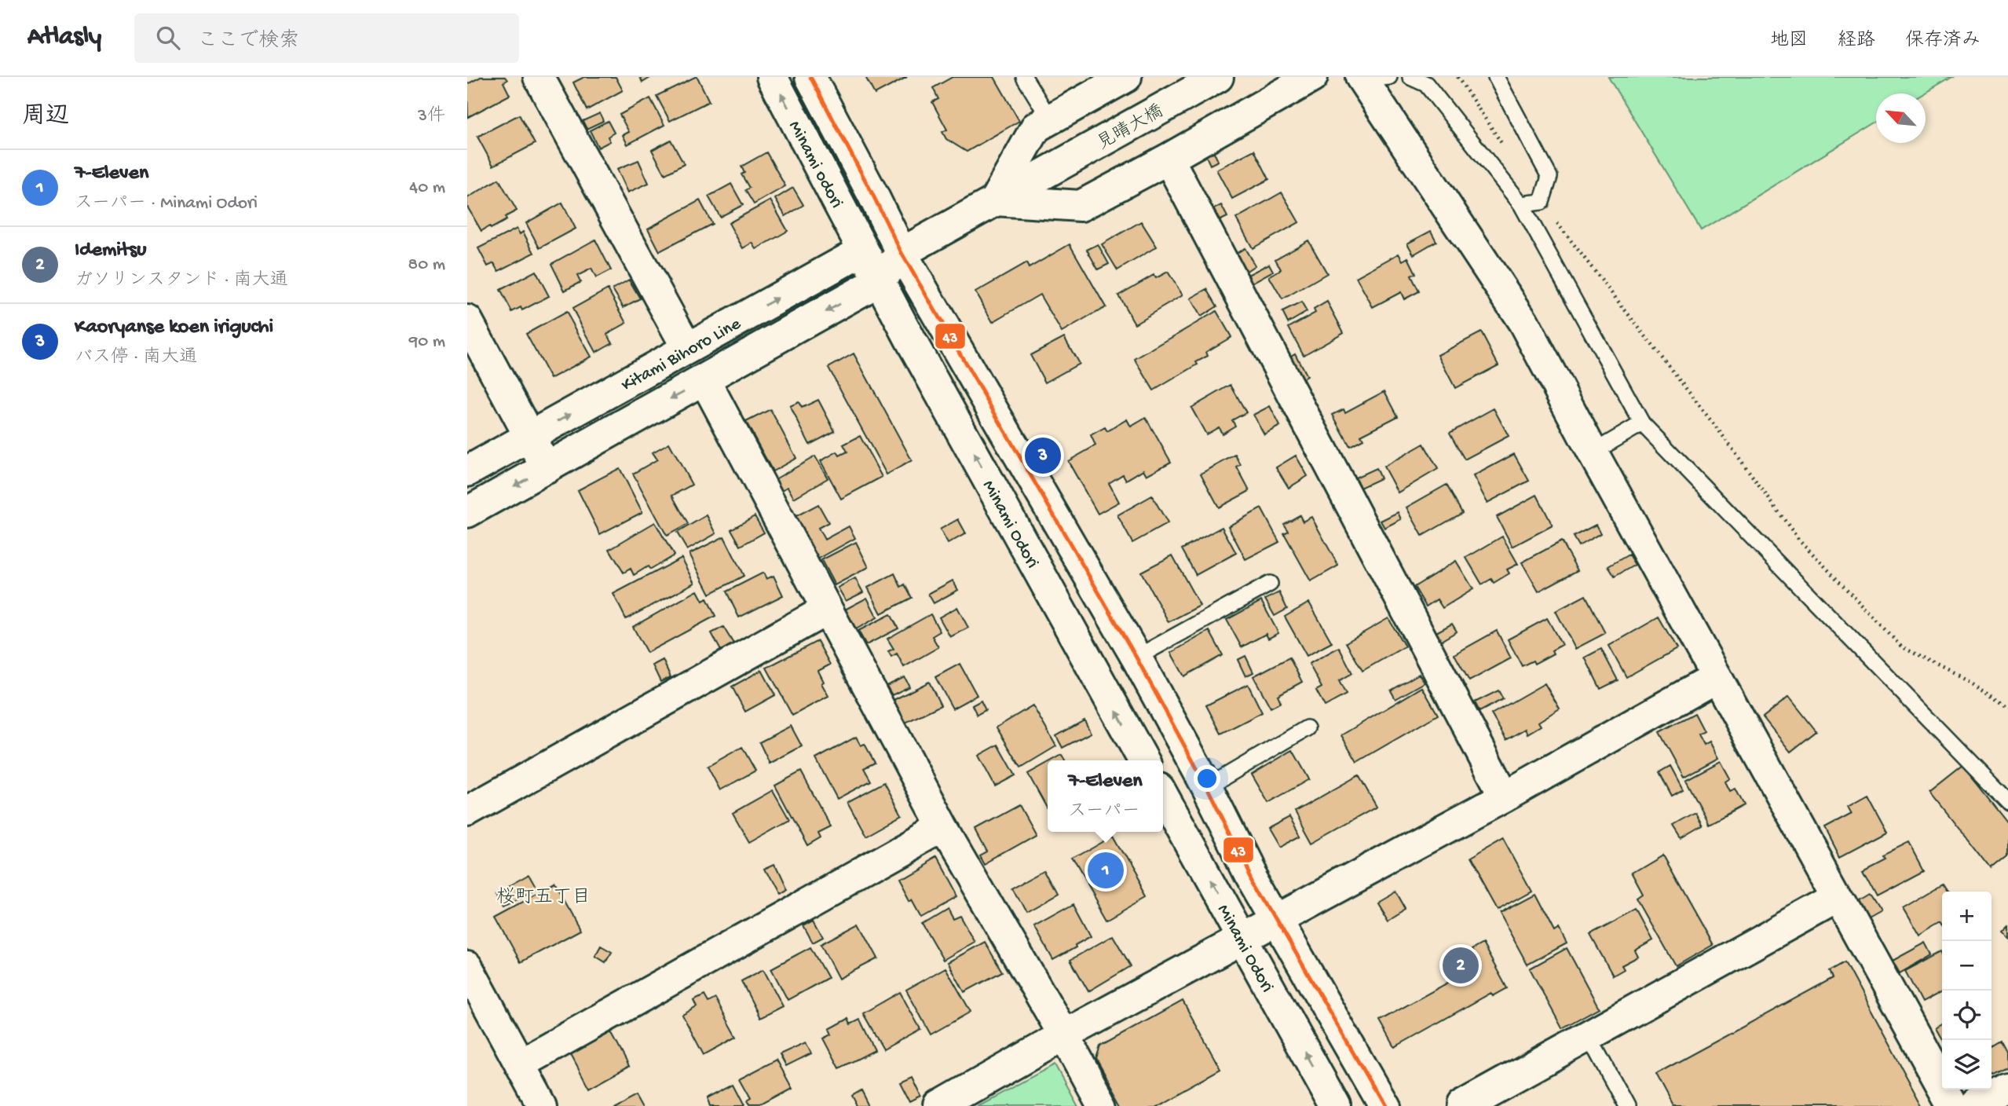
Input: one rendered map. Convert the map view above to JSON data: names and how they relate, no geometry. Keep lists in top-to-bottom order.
{
  "streets": {
    "street": [
      "見晴大橋",
      "Minami odori",
      "Kitami Bihoro Line",
      "Minami Odori"
    ]
  },
  "crossings": [
    ["見晴大橋", "Kitami Bihoro Line"],
    ["Minami odori", "Kitami Bihoro Line"],
    ["Kitami Bihoro Line", "Minami Odori"]
  ],
  "districts": ["桜町五丁目"],
  "lines": ["transit line 43"],
  "north": "top left",
  "page": {
    "header": "Atlasly",
    "search": "ここで検索",
    "nav": ["地図", "経路", "保存済み"],
    "heading": ["周辺", "3件"],
    "list": [
      {
        "mark": "1",
        "name": "7-Eleven",
        "note": "スーパー · Minami Odori",
        "value": "40 m"
      },
      {
        "mark": "2",
        "name": "Idemitsu",
        "note": "ガソリンスタンド · 南大通",
        "value": "80 m"
      },
      {
        "mark": "3",
        "name": "Kaoryanse koen iriguchi",
        "note": "バス停 · 南大通",
        "value": "90 m"
      }
    ],
    "pins": ["3", "1", "2"],
    "popup": ["7-Eleven", "スーパー"],
    "map_buttons": ["+", "−"]
  }
}
